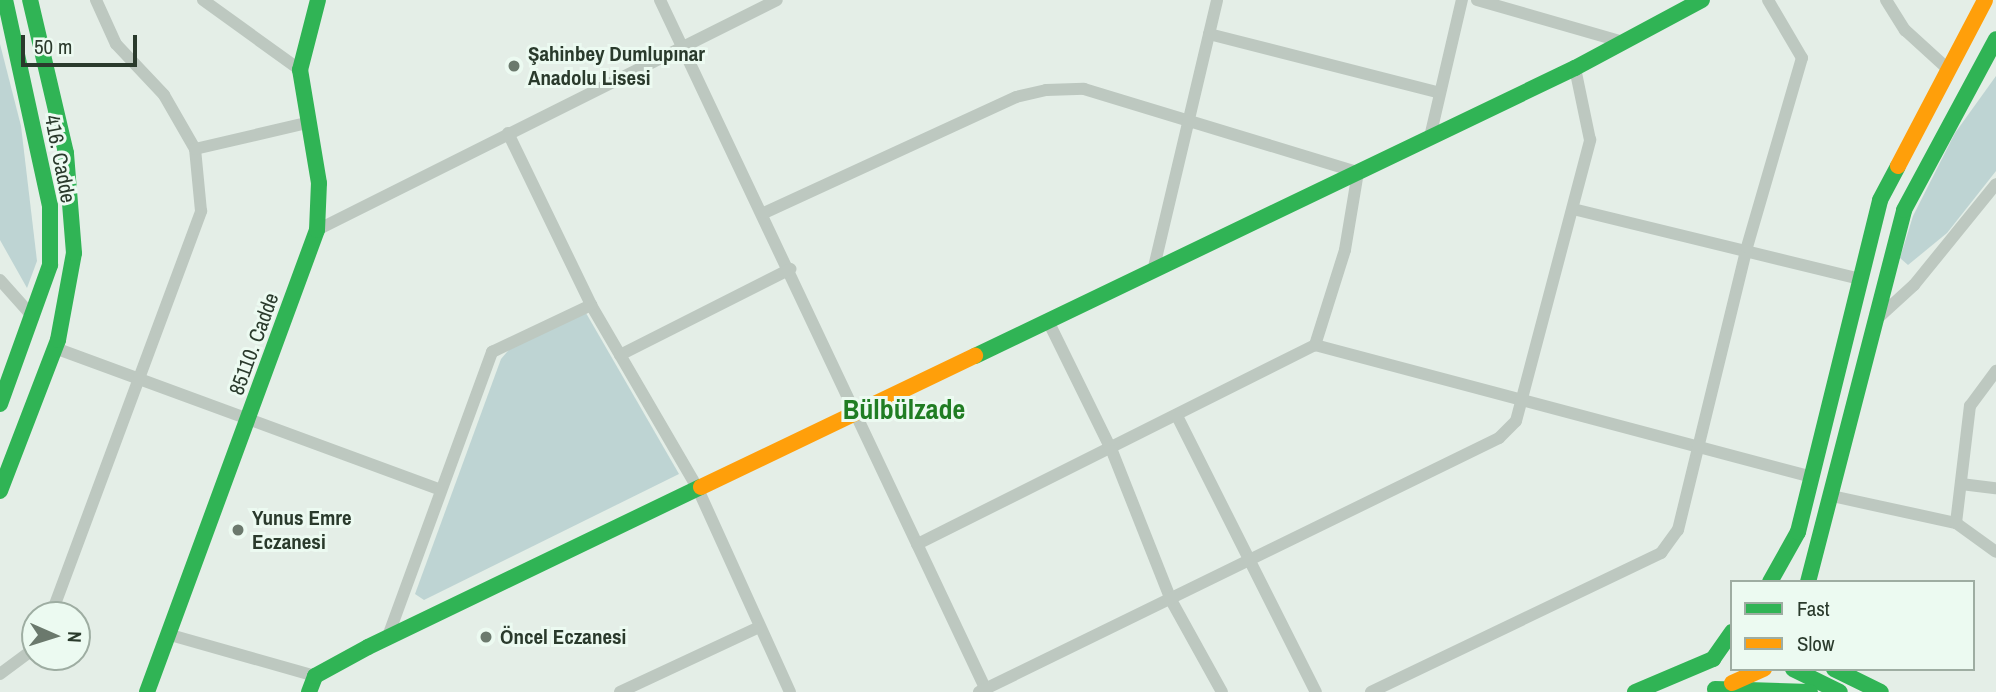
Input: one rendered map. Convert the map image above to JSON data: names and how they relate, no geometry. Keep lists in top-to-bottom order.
{
  "streets": {
    "main road": ["416. Cadde", "85110. Cadde"]
  },
  "districts": ["Bülbülzade"],
  "places": ["Şahinbey Dumlupınar Anadolu Lisesi", "Yunus Emre Eczanesi", "Öncel Eczanesi"],
  "legend": ["Fast", "Slow"],
  "scale_bar": "50 m",
  "north": "right"
}
